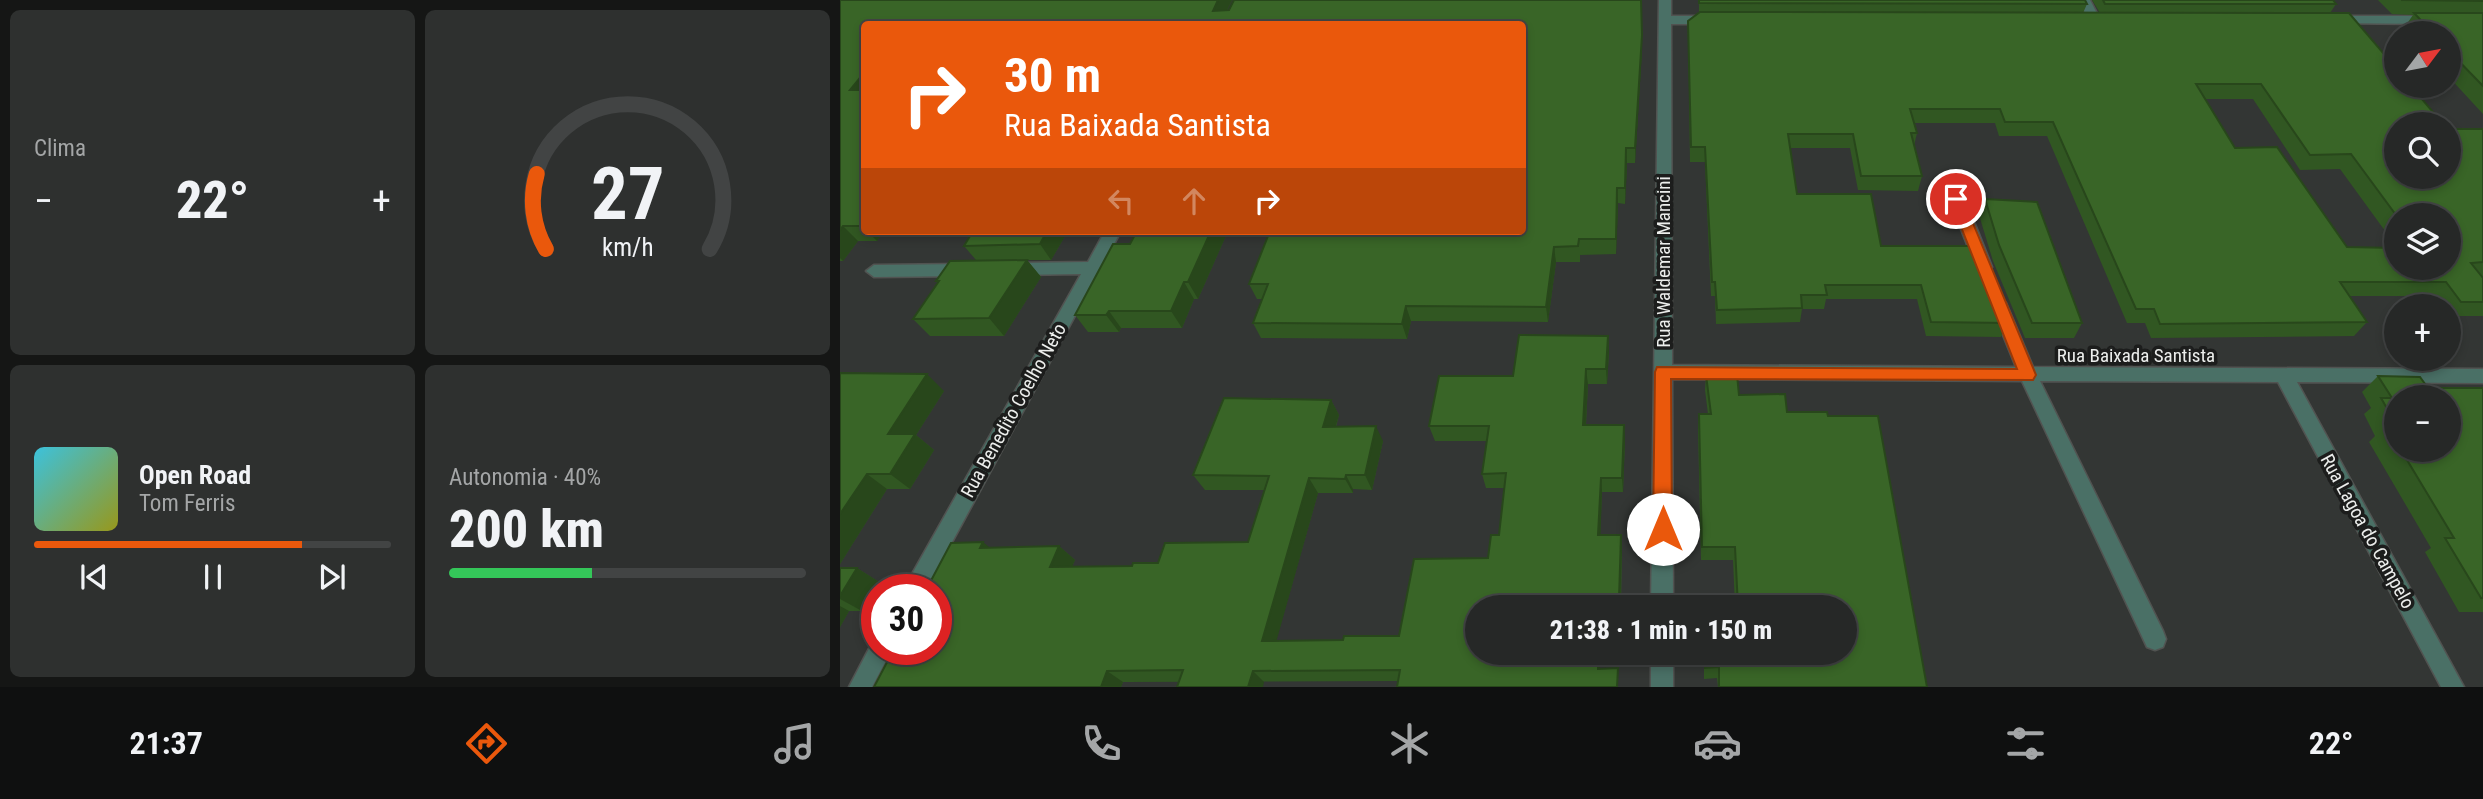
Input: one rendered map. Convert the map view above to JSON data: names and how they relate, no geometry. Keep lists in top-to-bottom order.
{
  "streets": {
    "street": [
      "Rua Waldemar Mancini",
      "Rua Baixada Santista",
      "Rua Benedito Coelho Neto",
      "Rua Lagoa do Campelo"
    ]
  },
  "crossings": [
    ["Rua Waldemar Mancini", "Rua Baixada Santista"],
    ["Rua Baixada Santista", "Rua Lagoa do Campelo"]
  ],
  "north": "top right",
  "page": {
    "tile": [
      "Clima",
      ["Autonomia · 40%", "200 km"]
    ],
    "map_buttons": ["+", "−"],
    "turn": ["30 m", "Rua Baixada Santista"],
    "heat": ["−", "22°", "+"],
    "song": ["Open Road", "Tom Ferris"],
    "limit": "30",
    "trip": "21:38 · 1 min · 150 m",
    "tabs": ["21:37", "22°"],
    "gauge": ["27", "km/h"]
  }
}
